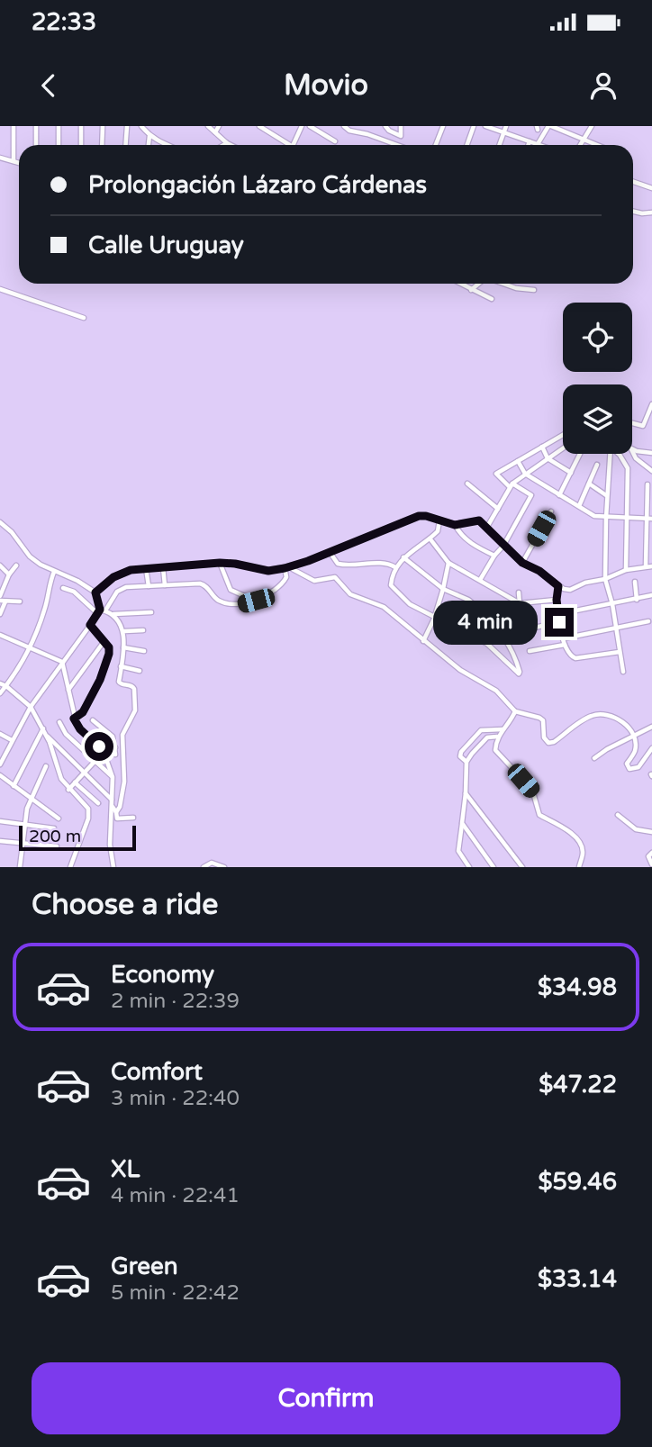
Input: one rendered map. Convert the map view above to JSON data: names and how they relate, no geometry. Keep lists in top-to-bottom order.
{
  "scale_bar": "200 m",
  "page": {
    "status": "22:33",
    "header": "Movio",
    "banner": ["Prolongación Lázaro Cárdenas", "Calle Uruguay"],
    "bubble": "4 min",
    "scale": "200 m",
    "heading": "Choose a ride",
    "list": [
      {
        "name": "Economy",
        "note": "2 min · 22:39",
        "value": "$34.98"
      },
      {
        "name": "Comfort",
        "note": "3 min · 22:40",
        "value": "$47.22"
      },
      {
        "name": "XL",
        "note": "4 min · 22:41",
        "value": "$59.46"
      },
      {
        "name": "Green",
        "note": "5 min · 22:42",
        "value": "$33.14"
      }
    ],
    "buttons": "Confirm"
  }
}
